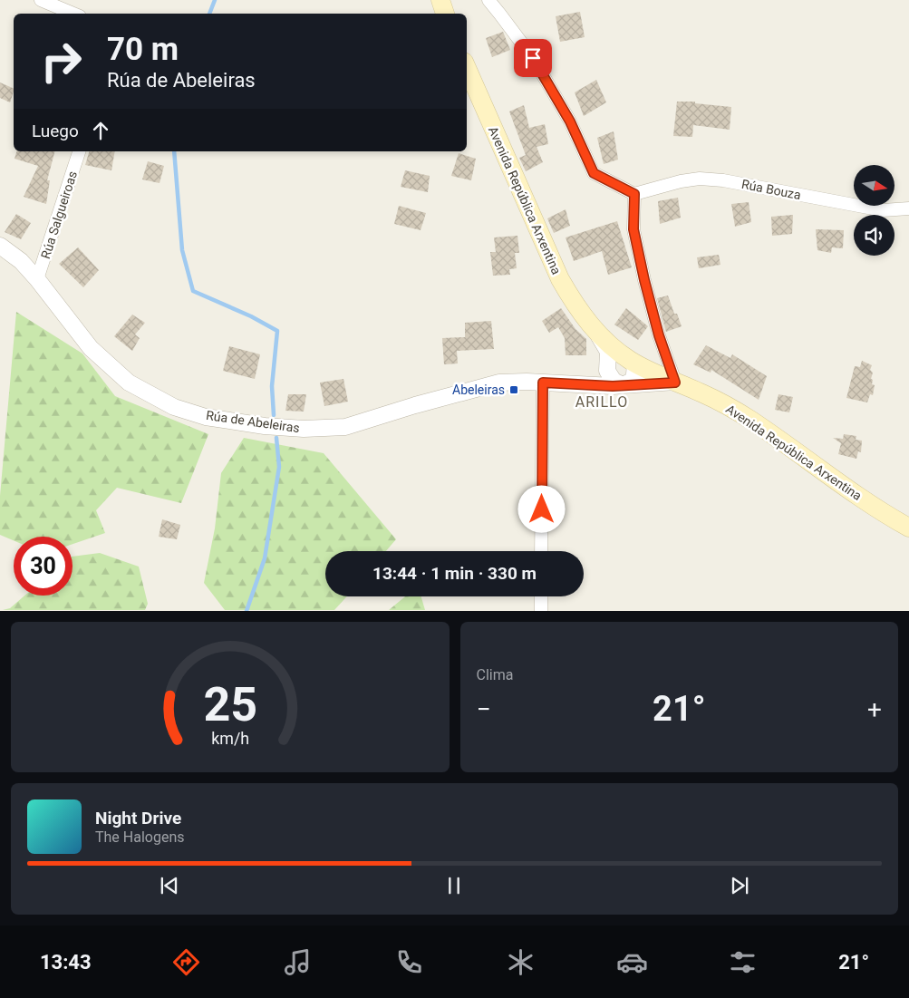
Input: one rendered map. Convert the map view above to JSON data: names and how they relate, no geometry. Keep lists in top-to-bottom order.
{
  "streets": {
    "main road": ["Avenida República Arxentina"],
    "street": ["Rúa Bouza", "Rúa Salgueiroas", "Rúa de Abeleiras"]
  },
  "crossings": [
    ["Avenida República Arxentina", "Rúa de Abeleiras"],
    ["Rúa Salgueiroas", "Rúa de Abeleiras"]
  ],
  "districts": ["ARILLO"],
  "places": {
    "transit": ["Abeleiras"]
  },
  "north": "right",
  "page": {
    "turn": ["70 m", "Rúa de Abeleiras"],
    "then": "Luego",
    "limit": "30",
    "trip": "13:44 · 1 min · 330 m",
    "tile": "Clima",
    "heat": ["−", "21°", "+"],
    "song": ["Night Drive", "The Halogens"],
    "tabs": ["13:43", "21°"],
    "gauge": ["25", "km/h"]
  }
}
